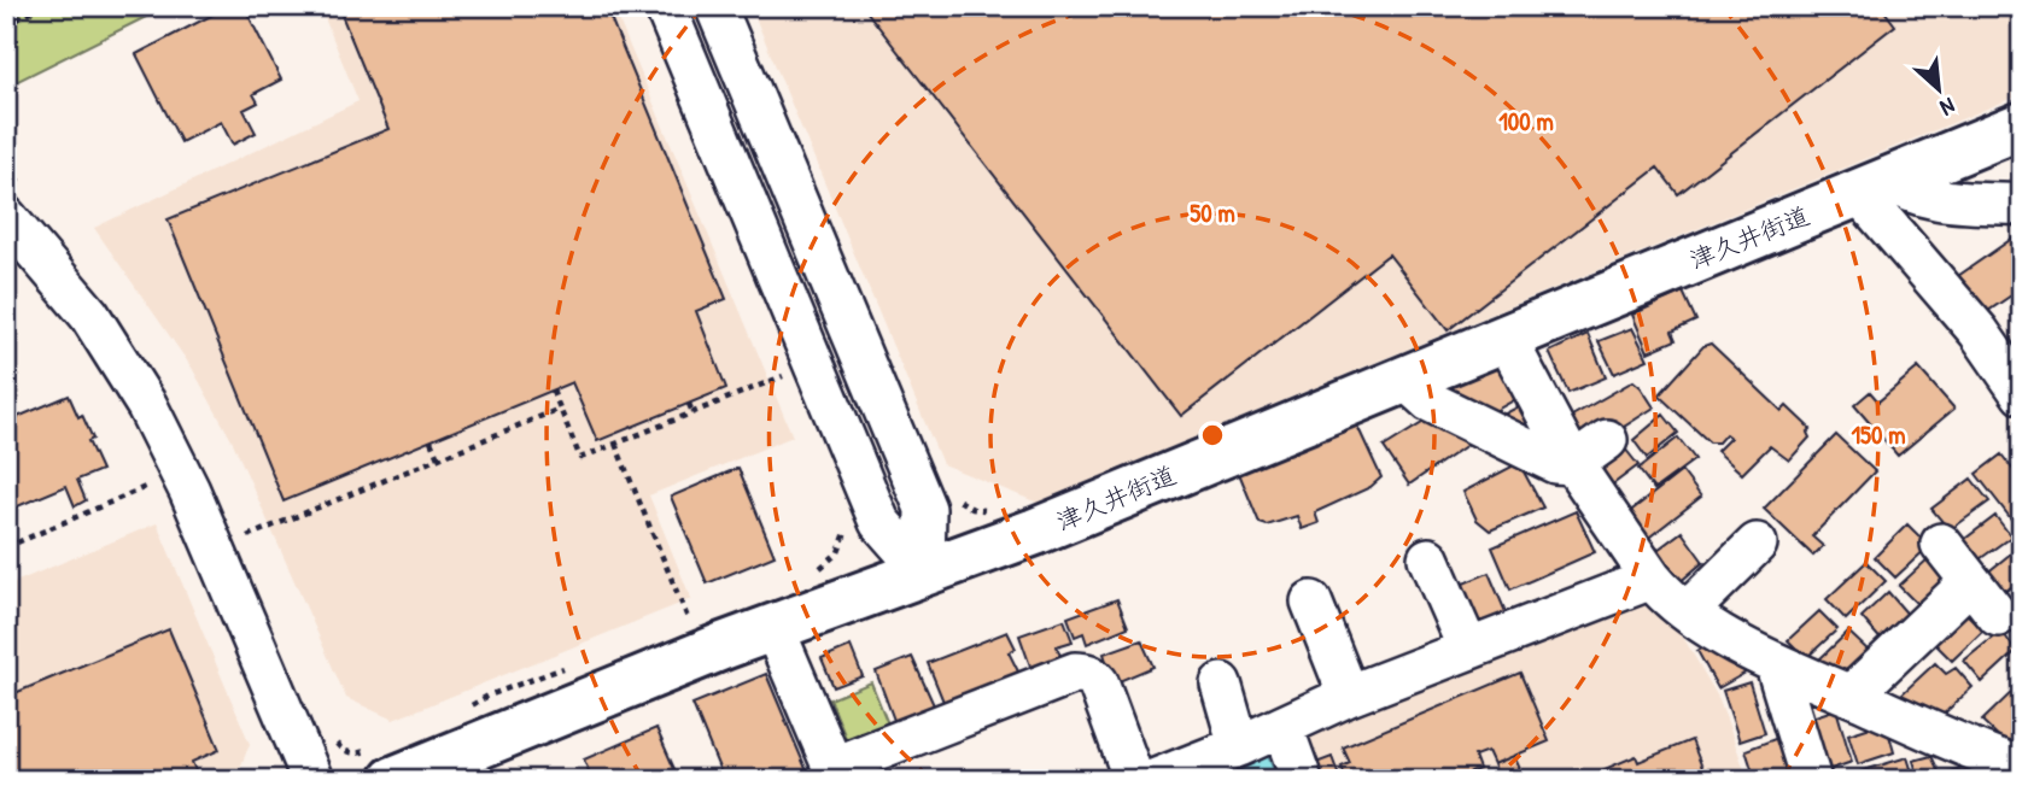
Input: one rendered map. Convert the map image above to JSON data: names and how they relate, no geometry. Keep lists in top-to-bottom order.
{
  "streets": {
    "highway": ["津久井街道"]
  },
  "north": "bottom right",
  "rings": ["100 m", "50 m", "150 m"]
}
